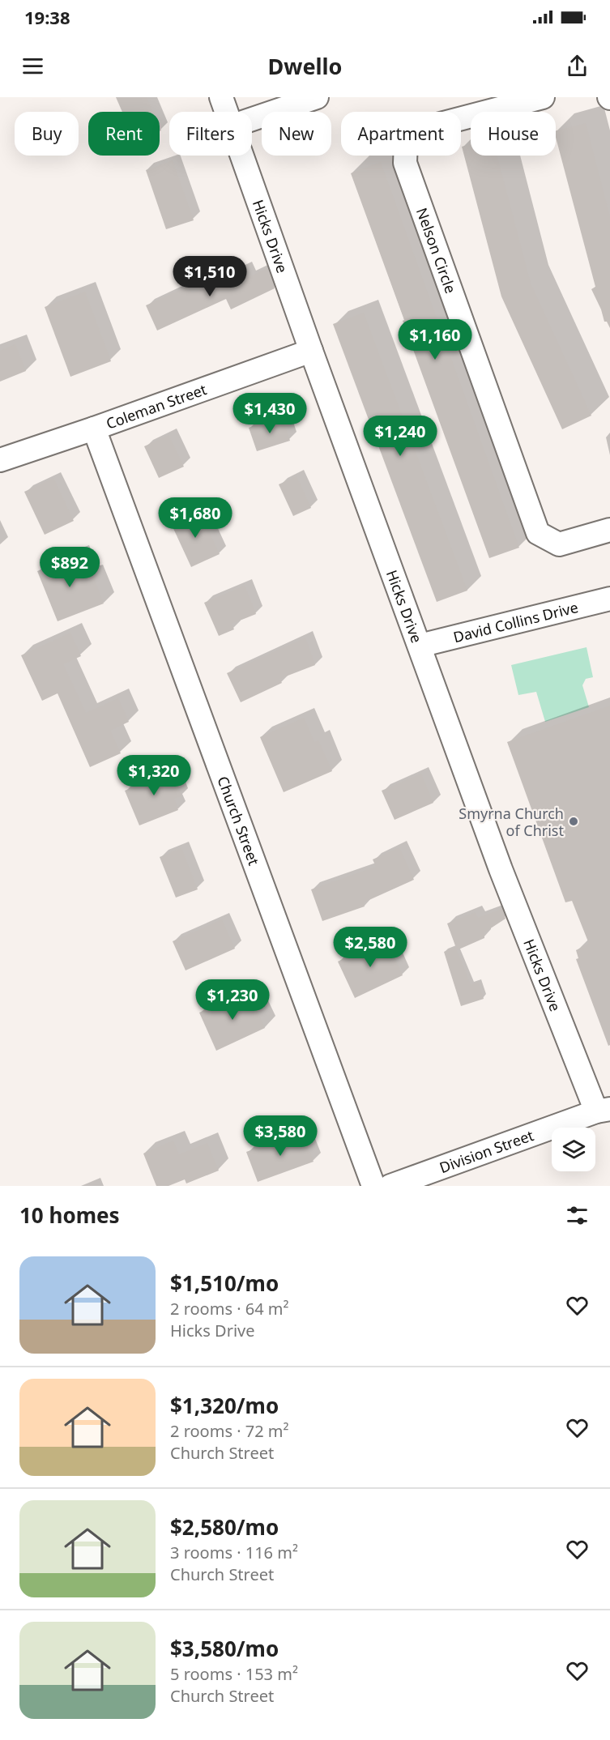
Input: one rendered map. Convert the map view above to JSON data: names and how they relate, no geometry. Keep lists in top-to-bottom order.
{
  "streets": {
    "street": [
      "Hicks Drive",
      "Nelson Circle",
      "Coleman Street",
      "David Collins Drive",
      "Church Street",
      "Division Street"
    ]
  },
  "crossings": [
    ["Hicks Drive", "Coleman Street"],
    ["Hicks Drive", "David Collins Drive"],
    ["Hicks Drive", "Division Street"],
    ["Coleman Street", "Church Street"]
  ],
  "places": ["Smyrna Church of Christ"],
  "page": {
    "status": "19:38",
    "header": "Dwello",
    "chip": [
      "Buy",
      "Rent",
      "Filters",
      "New",
      "Apartment",
      "House"
    ],
    "price": [
      "$1,510",
      "$1,160",
      "$1,430",
      "$1,240",
      "$1,680",
      "$892",
      "$1,320",
      "$2,580",
      "$1,230",
      "$3,580"
    ],
    "heading": "10 homes",
    "list": [
      {
        "name": "$1,510/mo",
        "note": "2 rooms · 64 m² · Hicks Drive"
      },
      {
        "name": "$1,320/mo",
        "note": "2 rooms · 72 m² · Church Street"
      },
      {
        "name": "$2,580/mo",
        "note": "3 rooms · 116 m² · Church Street"
      },
      {
        "name": "$3,580/mo",
        "note": "5 rooms · 153 m² · Church Street"
      }
    ]
  }
}
